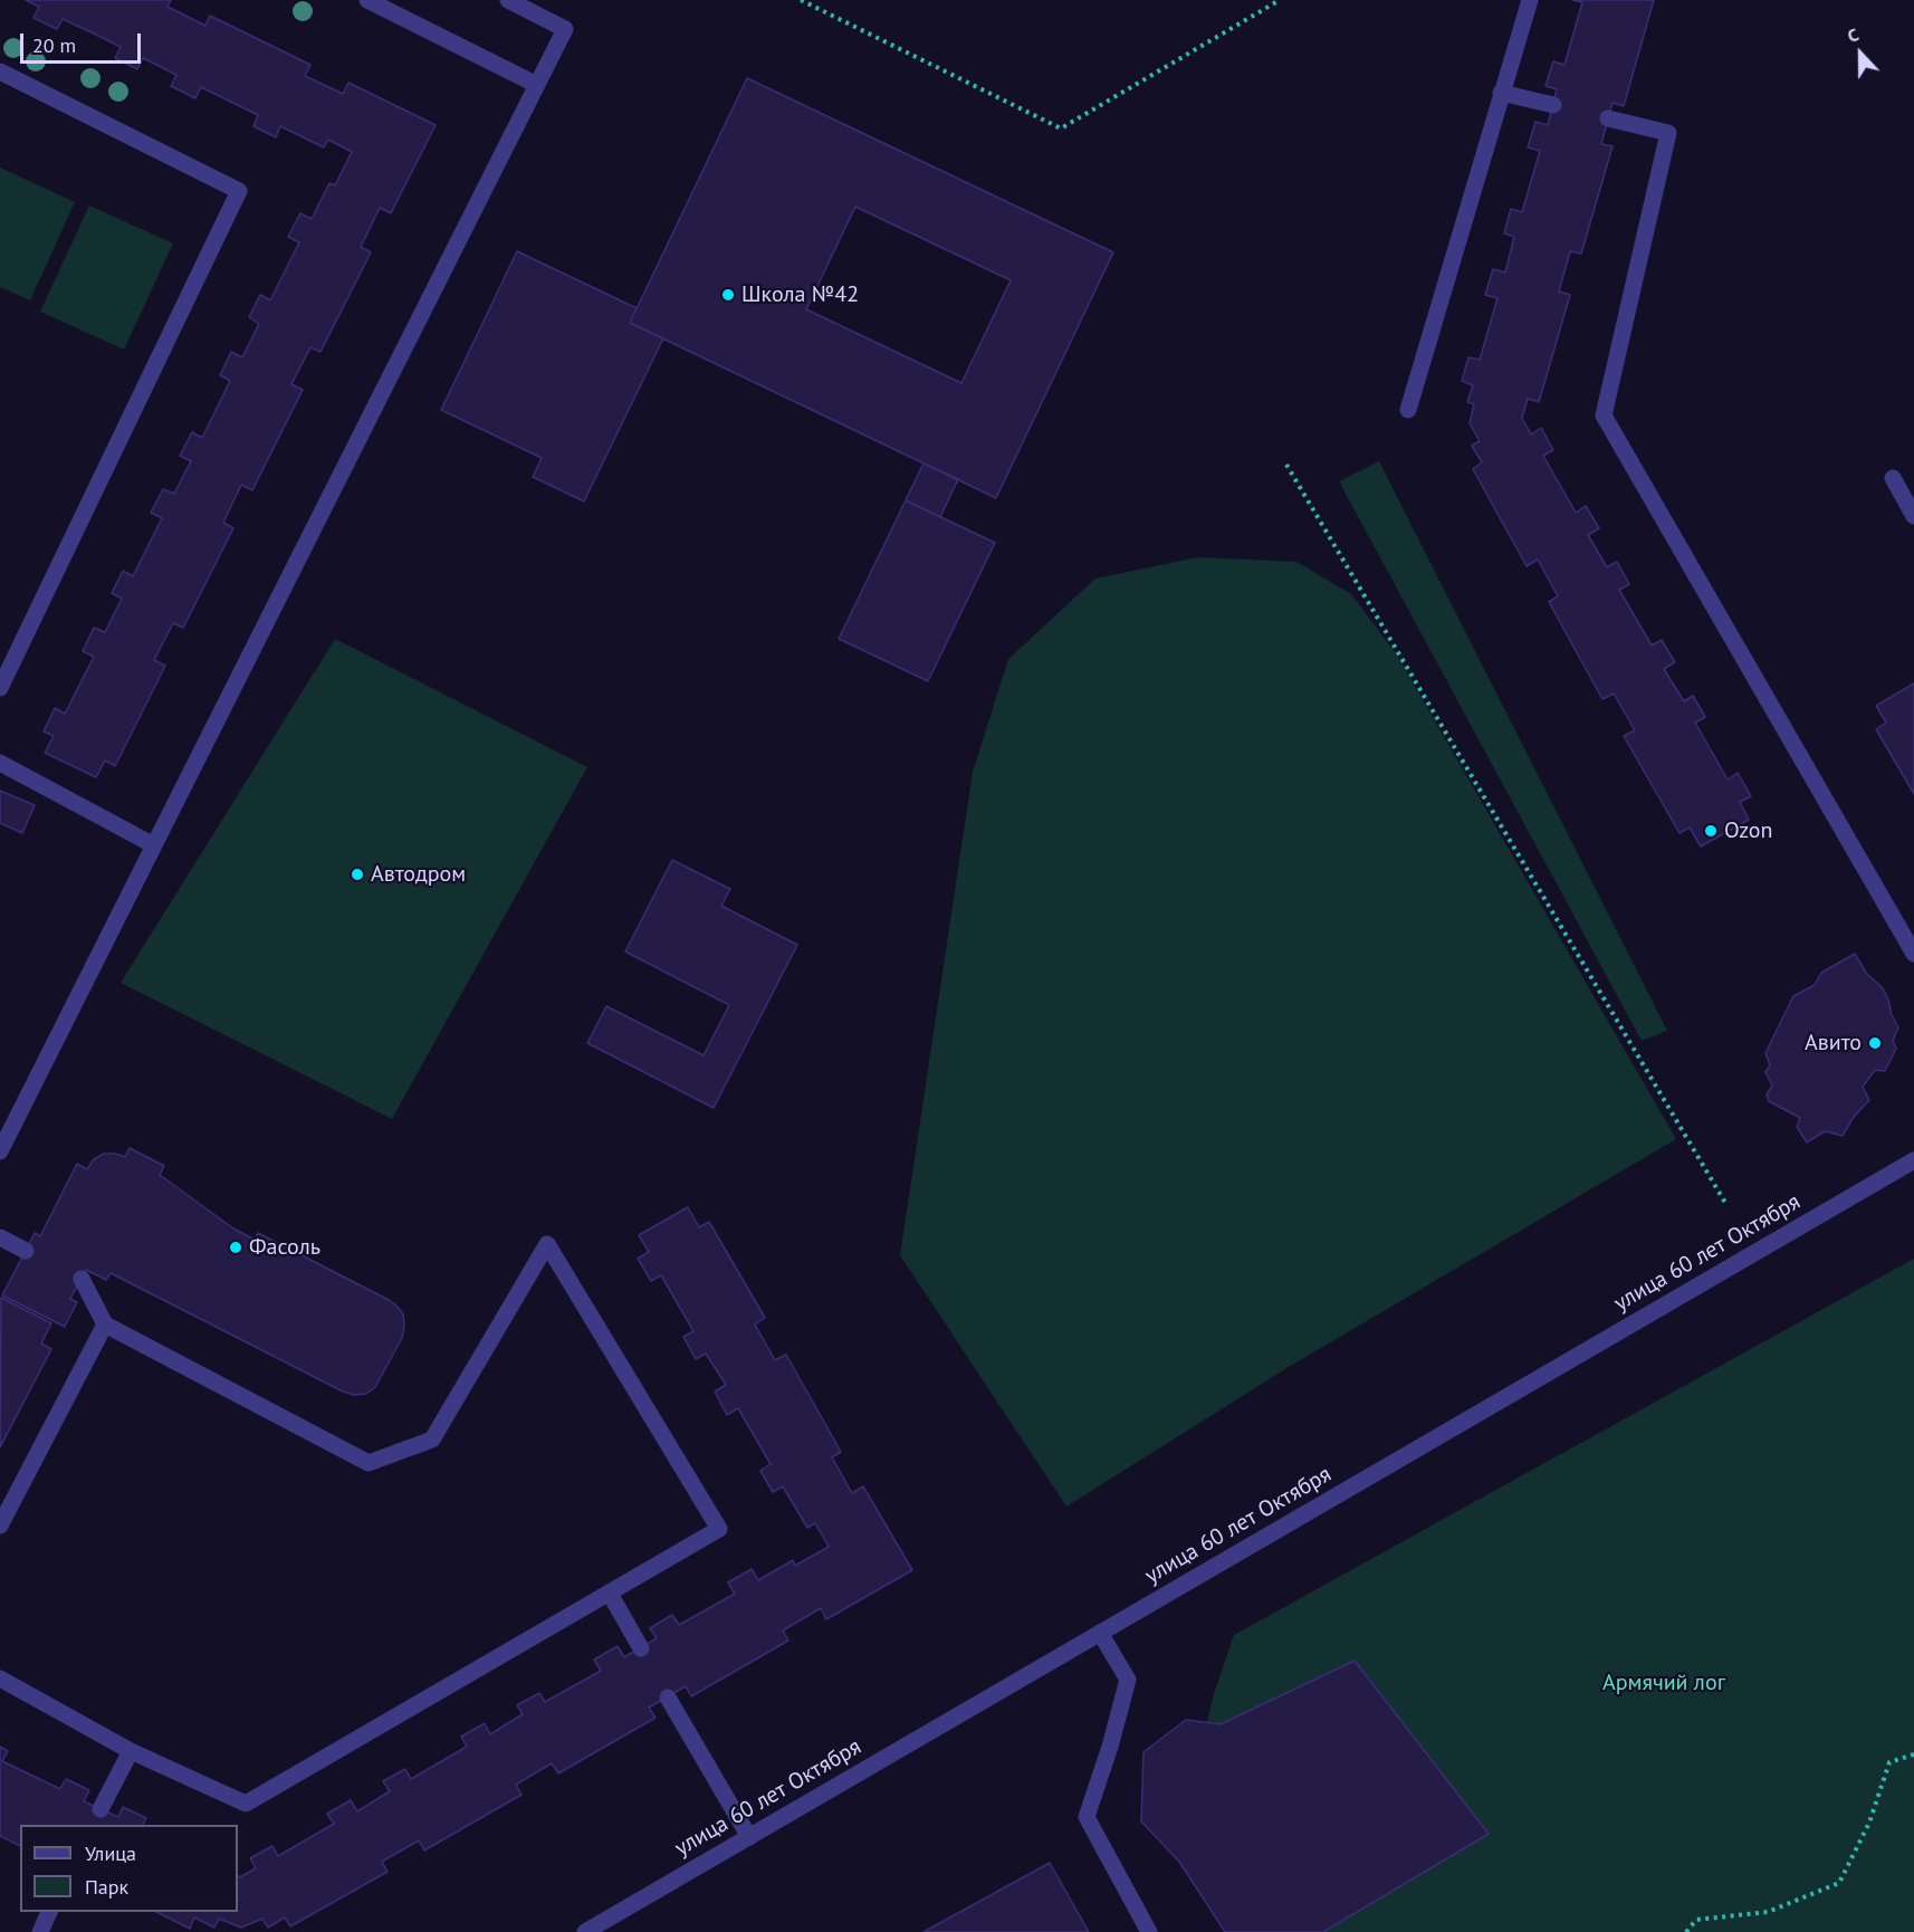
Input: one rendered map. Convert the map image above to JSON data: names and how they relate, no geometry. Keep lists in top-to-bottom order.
{
  "streets": {
    "street": ["улица 60 лет Октября"]
  },
  "parks": ["Армячий лог"],
  "places": [
    "Школа №42",
    "Ozon",
    "Автодром",
    "Авито",
    "Фасоль"
  ],
  "legend": ["Улица", "Парк"],
  "scale_bar": "20 m",
  "north": "top"
}
